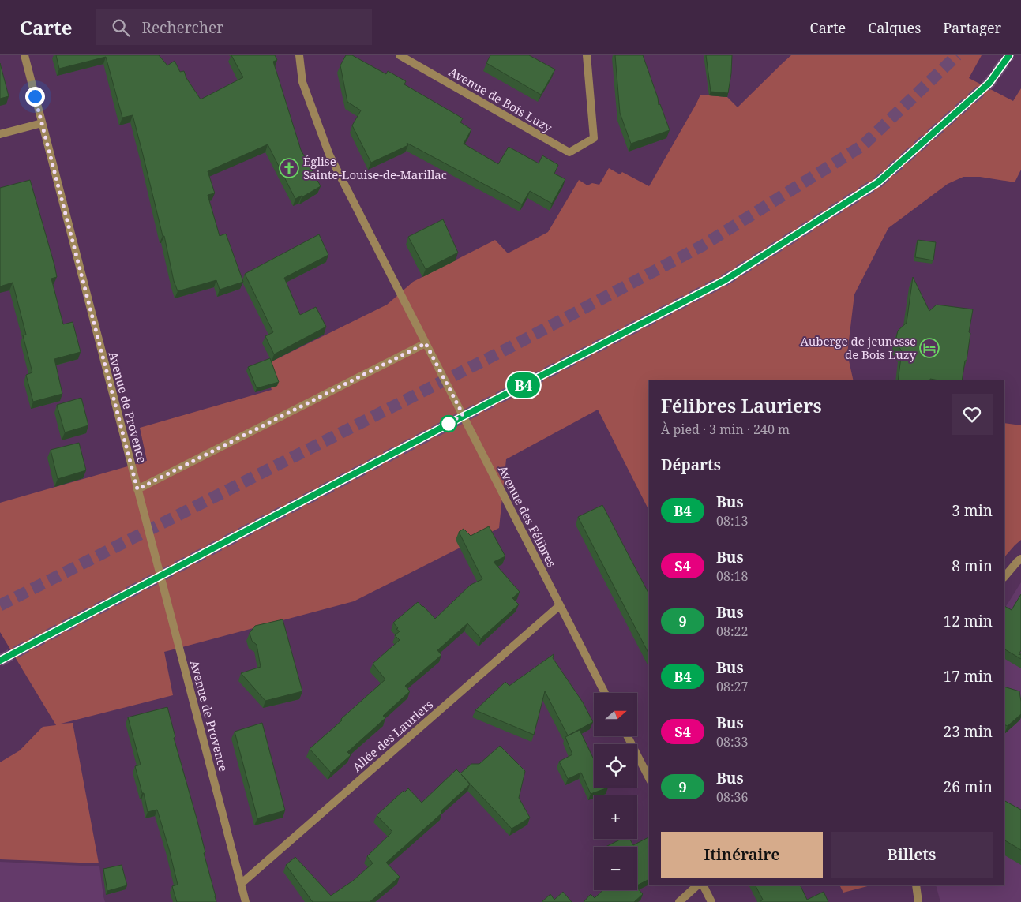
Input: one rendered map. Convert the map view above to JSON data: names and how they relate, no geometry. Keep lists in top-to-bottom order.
{
  "streets": {
    "street": [
      "Avenue de Bois Luzy",
      "Avenue de Provence",
      "Avenue des Félibres",
      "Allée des Lauriers"
    ]
  },
  "crossings": [
    ["Avenue de Provence", "Allée des Lauriers"],
    ["Avenue des Félibres", "Allée des Lauriers"]
  ],
  "places": {
    "church": ["Église Sainte-Louise-de-Marillac"],
    "hotel": ["Auberge de jeunesse de Bois Luzy"]
  },
  "lines": ["bus line B4"],
  "north": "right",
  "page": {
    "header": "Carte",
    "search": "Rechercher",
    "nav": ["Carte", "Calques", "Partager"],
    "on_map": "B4",
    "heading": [
      ["Félibres Lauriers", "À pied · 3 min · 240 m"],
      "Départs"
    ],
    "list": [
      {
        "mark": "B4",
        "name": "Bus",
        "note": "08:13",
        "value": "3 min"
      },
      {
        "mark": "S4",
        "name": "Bus",
        "note": "08:18",
        "value": "8 min"
      },
      {
        "mark": "9",
        "name": "Bus",
        "note": "08:22",
        "value": "12 min"
      },
      {
        "mark": "B4",
        "name": "Bus",
        "note": "08:27",
        "value": "17 min"
      },
      {
        "mark": "S4",
        "name": "Bus",
        "note": "08:33",
        "value": "23 min"
      },
      {
        "mark": "9",
        "name": "Bus",
        "note": "08:36",
        "value": "26 min"
      }
    ],
    "map_buttons": ["+", "−"],
    "buttons": ["Itinéraire", "Billets"]
  }
}
